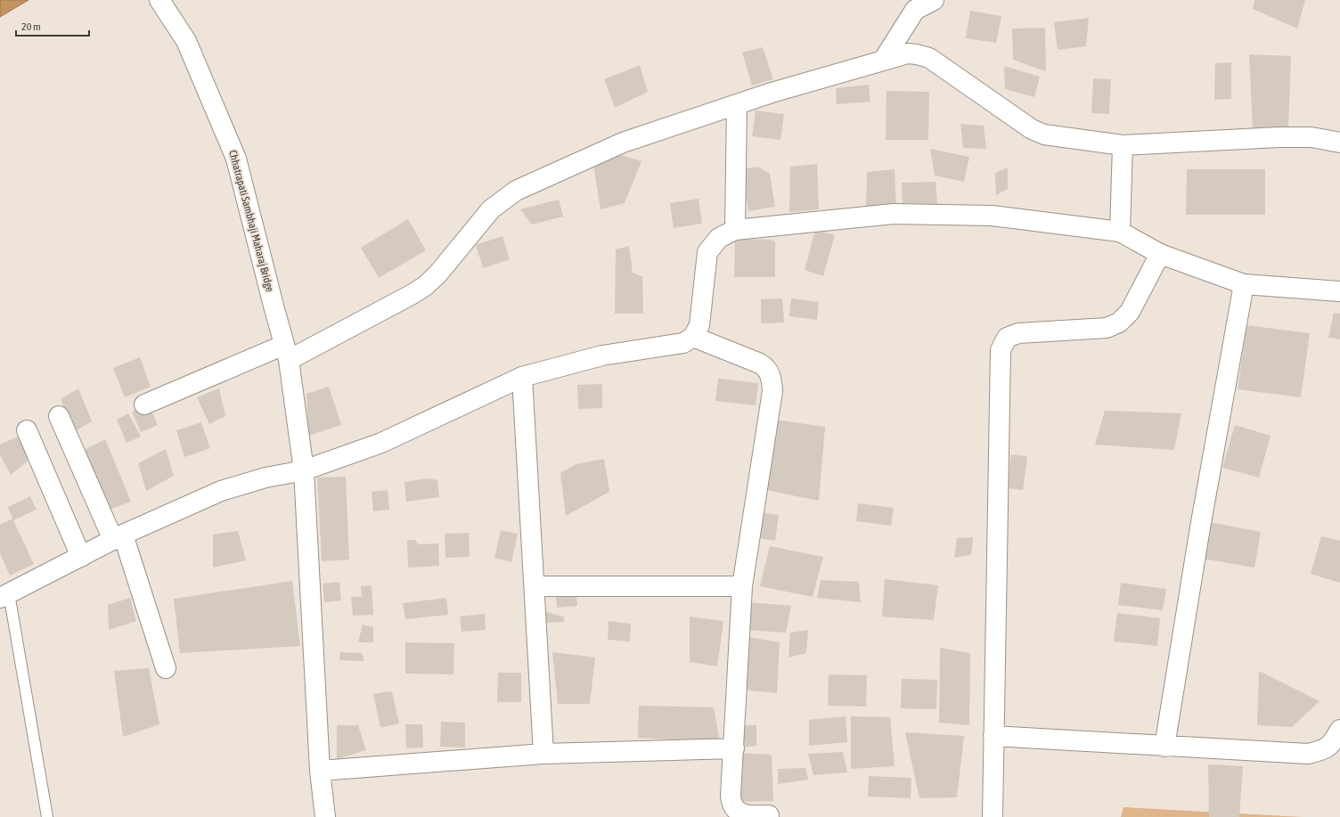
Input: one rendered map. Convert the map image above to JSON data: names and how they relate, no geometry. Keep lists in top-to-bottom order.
{
  "streets": {
    "street": ["Chhatrapati Sambhaji Maharaj Bridge"]
  },
  "scale_bar": "20 m"
}
